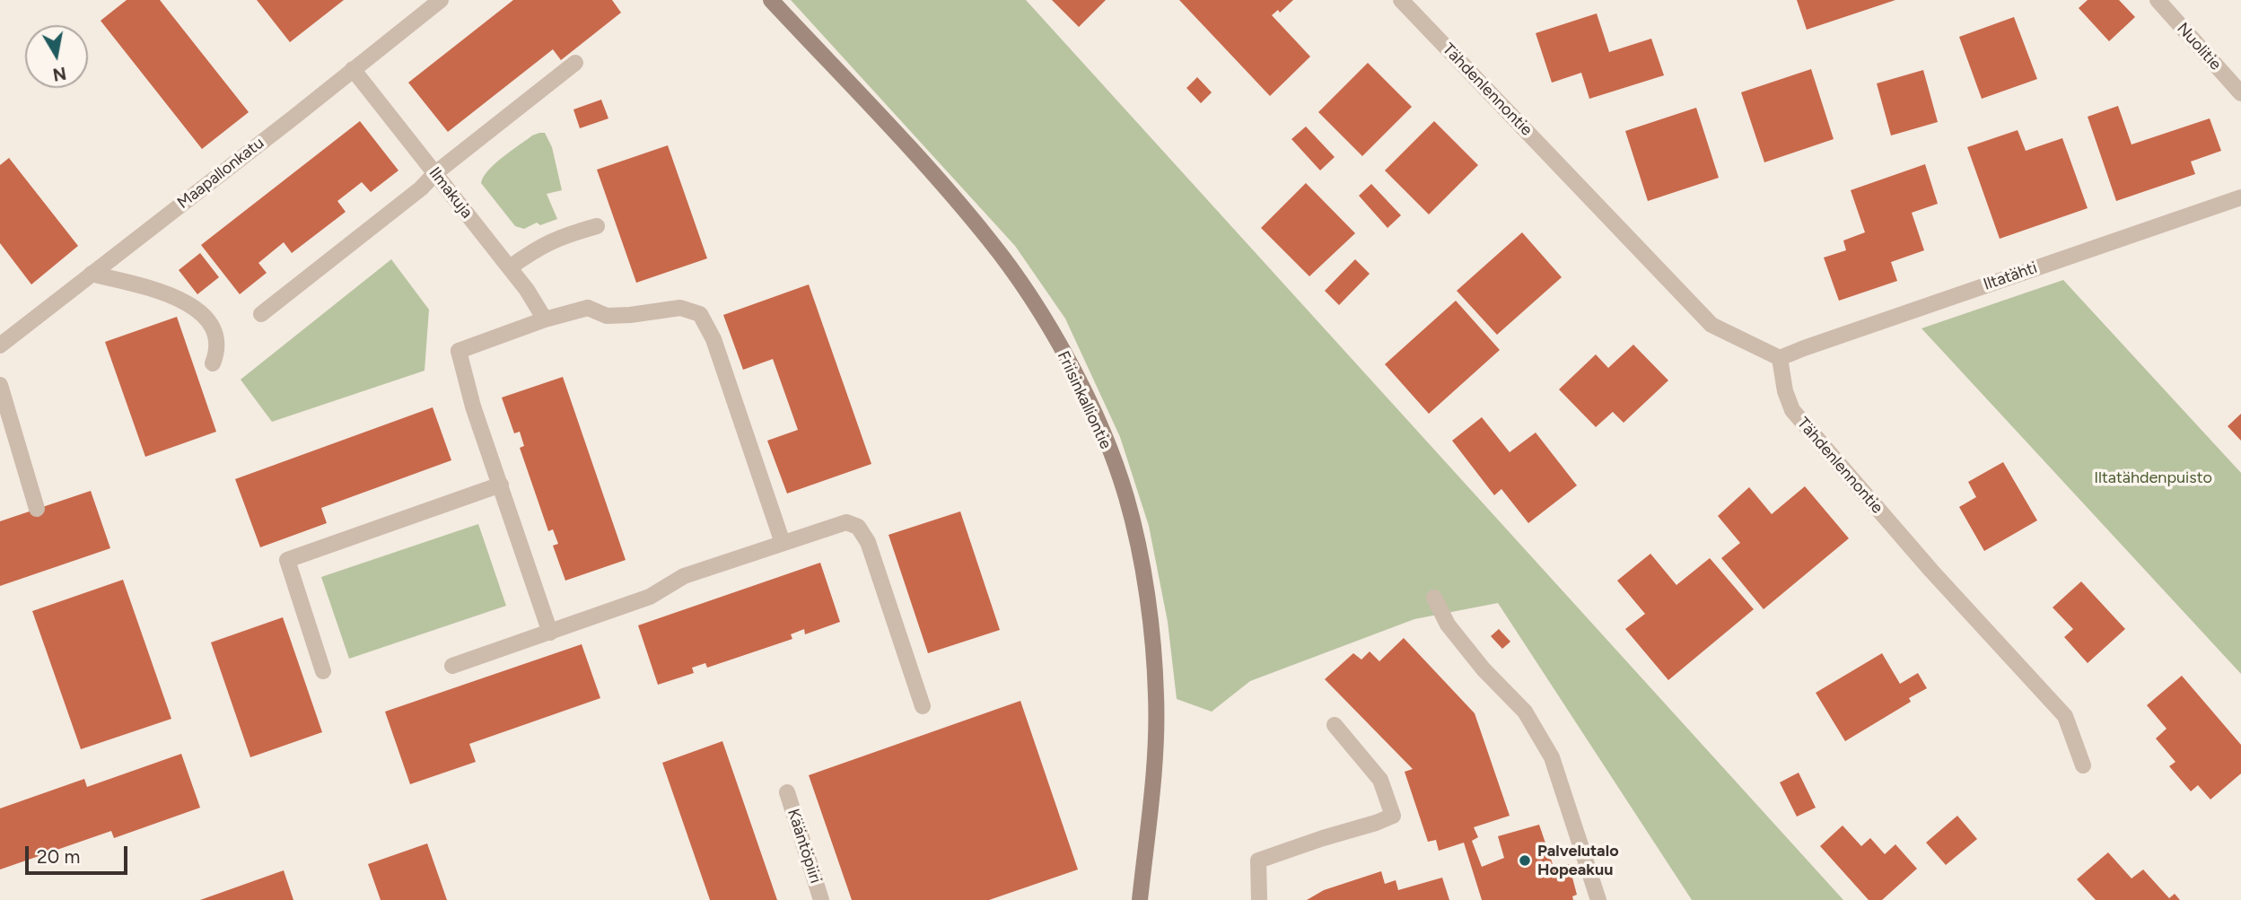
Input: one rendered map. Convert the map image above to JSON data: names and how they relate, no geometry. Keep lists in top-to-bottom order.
{
  "streets": {
    "main road": ["Friisinkalliontie"],
    "street": [
      "Nuolitie",
      "Tähdenlennontie",
      "Maapallonkatu",
      "Ilmakuja",
      "Iltatähti",
      "Kääntöpiiri"
    ]
  },
  "crossings": [
    ["Tähdenlennontie", "Iltatähti"],
    ["Maapallonkatu", "Ilmakuja"]
  ],
  "parks": ["Iltatähdenpuisto"],
  "places": ["Palvelutalo Hopeakuu"],
  "scale_bar": "20 m",
  "north": "bottom"
}
